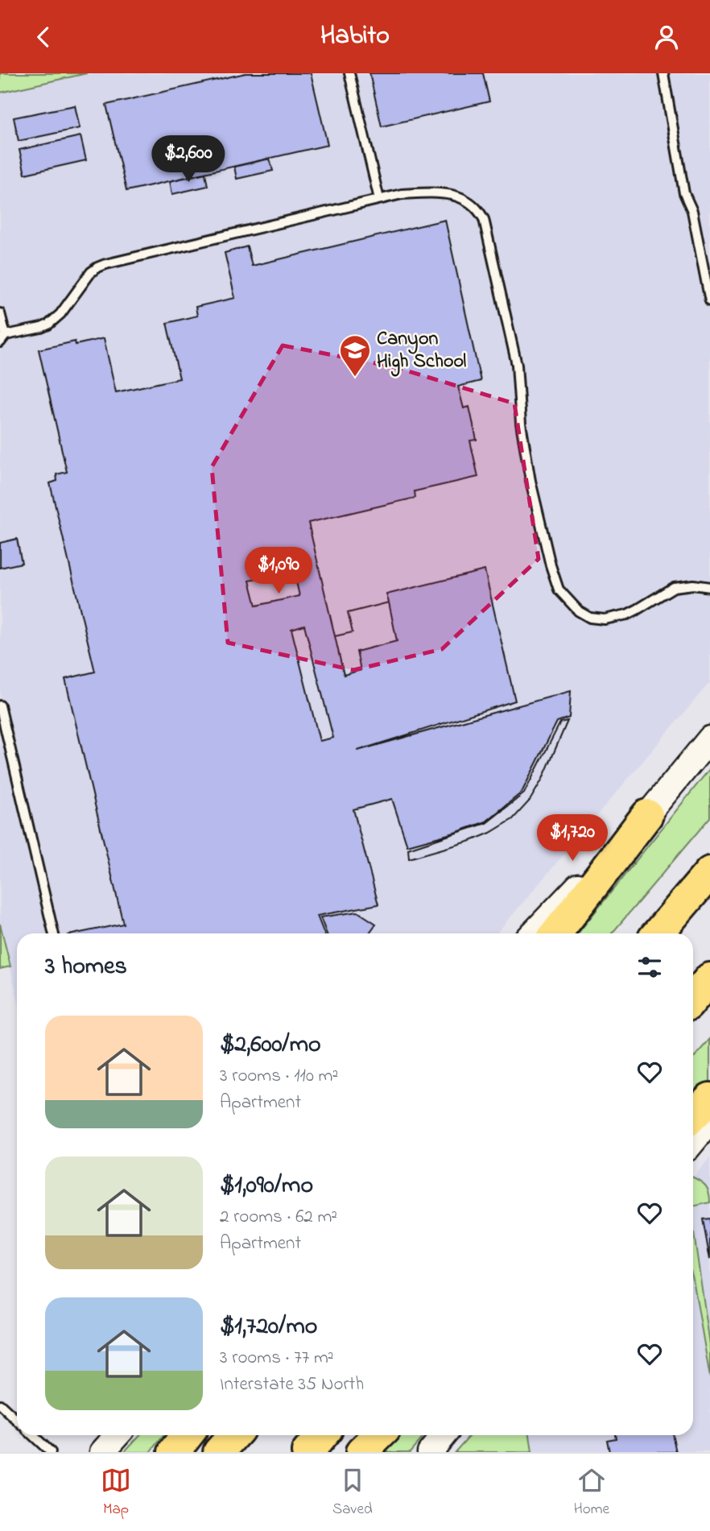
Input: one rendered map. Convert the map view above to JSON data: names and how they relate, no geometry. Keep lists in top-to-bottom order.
{
  "places": {
    "school or university": ["Canyon High School"]
  },
  "page": {
    "header": "Habito",
    "price": ["$2,600", "$1,090", "$1,720"],
    "heading": "3 homes",
    "list": [
      {
        "name": "$2,600/mo",
        "note": "3 rooms · 110 m² · Apartment"
      },
      {
        "name": "$1,090/mo",
        "note": "2 rooms · 62 m² · Apartment"
      },
      {
        "name": "$1,720/mo",
        "note": "3 rooms · 77 m² · Interstate 35 North"
      }
    ],
    "tabs": ["Map", "Saved", "Home"]
  }
}
